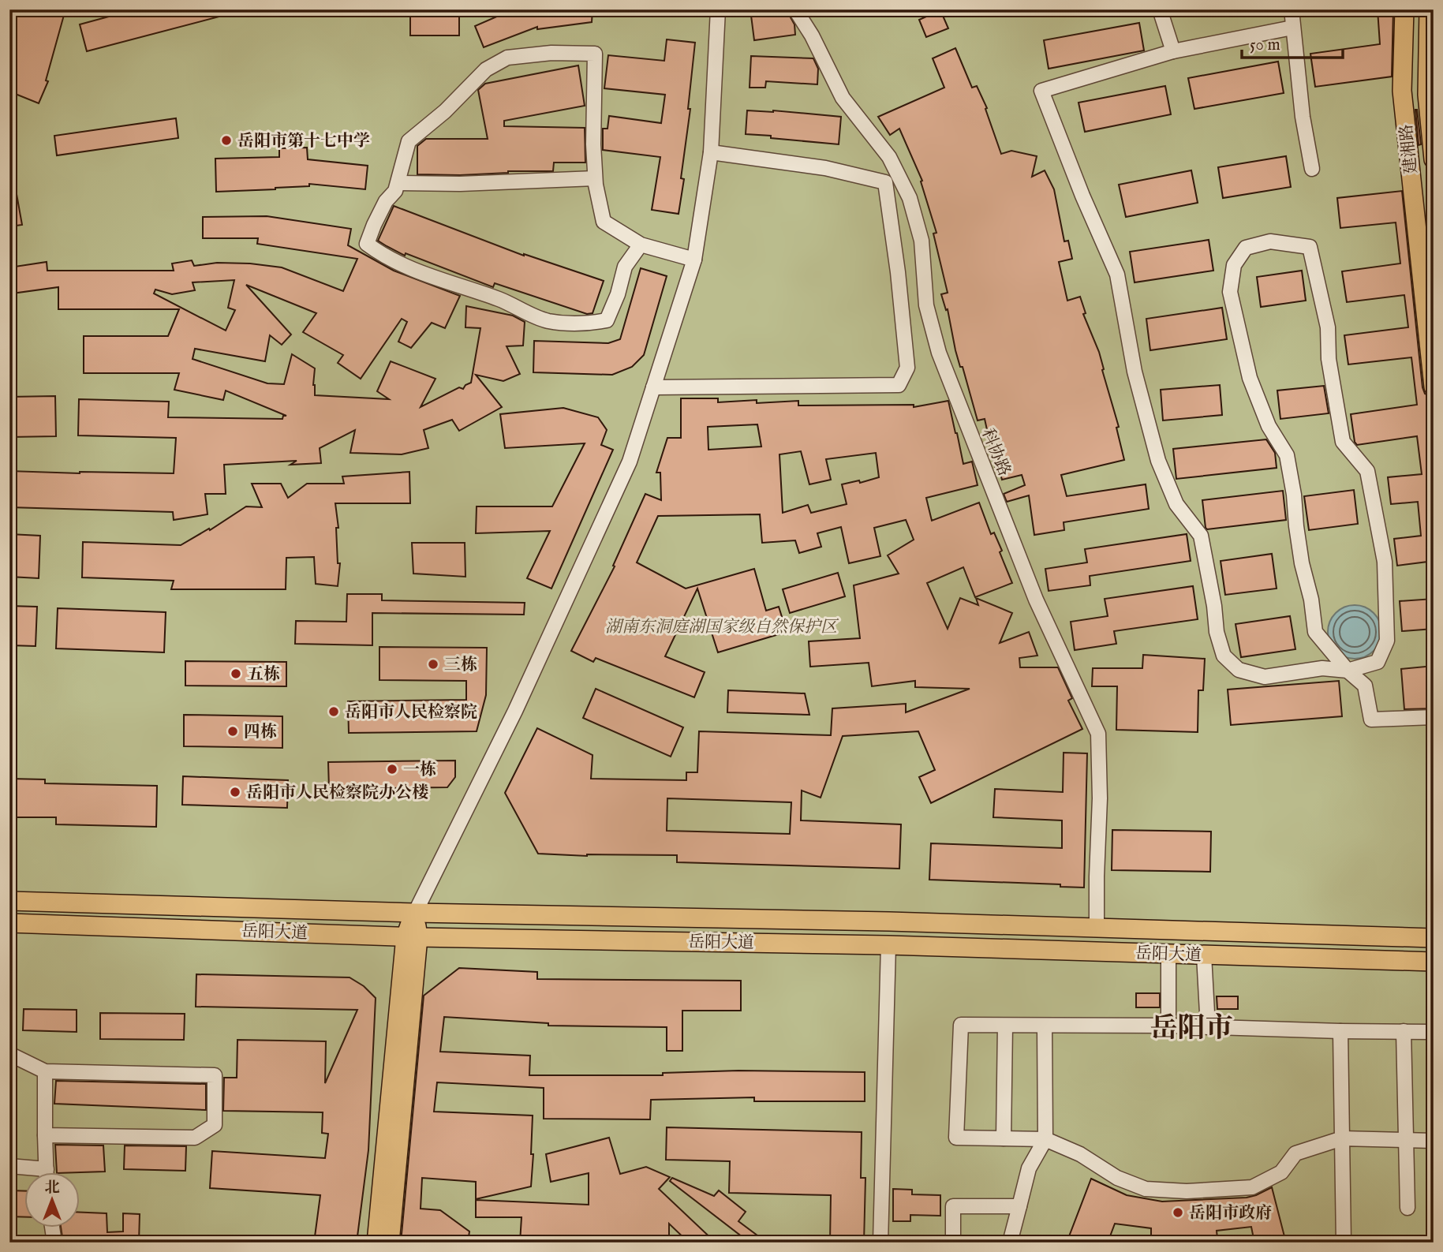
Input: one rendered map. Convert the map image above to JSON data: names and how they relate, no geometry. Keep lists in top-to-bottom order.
{
  "streets": {
    "main road": ["建湘路", "岳阳大道"],
    "street": ["科协路"]
  },
  "crossings": [
    ["科协路", "岳阳大道"]
  ],
  "districts": ["岳阳市"],
  "parks": ["湖南东洞庭湖国家级自然保护区"],
  "places": [
    "岳阳市第十七中学",
    "三栋",
    "五栋",
    "岳阳市人民检察院",
    "四栋",
    "一栋",
    "岳阳市人民检察院办公楼",
    "岳阳市政府"
  ],
  "scale_bar": "50 m",
  "north": "top"
}
